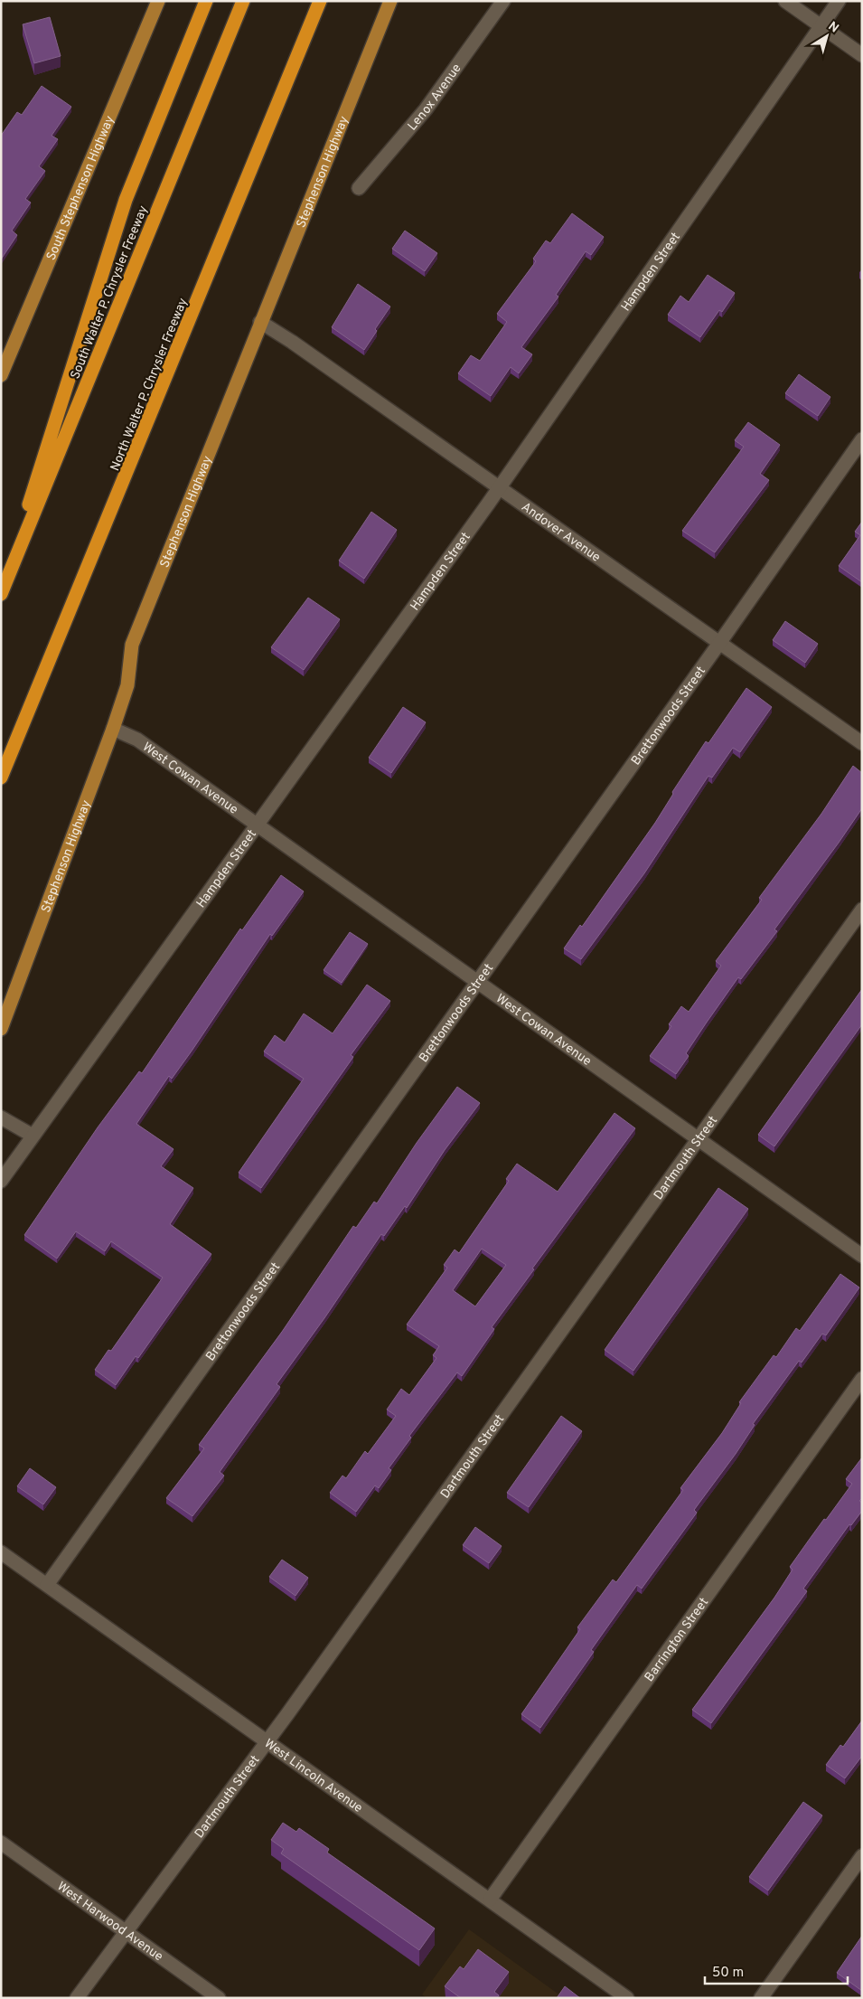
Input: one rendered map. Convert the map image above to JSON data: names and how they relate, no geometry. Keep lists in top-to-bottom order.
{
  "streets": {
    "highway": ["South Walter P. Chrysler Freeway", "North Walter P. Chrysler Freeway"],
    "main road": ["Stephenson Highway", "South Stephenson Highway"],
    "street": [
      "Lenox Avenue",
      "Hampden Street",
      "Andover Avenue",
      "Brettonwoods Street",
      "West Cowan Avenue",
      "Dartmouth Street",
      "Barrington Street",
      "West Lincoln Avenue",
      "West Harwood Avenue"
    ]
  },
  "crossings": [
    ["Stephenson Highway", "Andover Avenue"],
    ["Stephenson Highway", "West Cowan Avenue"],
    ["Hampden Street", "Andover Avenue"],
    ["Hampden Street", "West Cowan Avenue"],
    ["Andover Avenue", "Brettonwoods Street"],
    ["Brettonwoods Street", "West Cowan Avenue"],
    ["Brettonwoods Street", "West Lincoln Avenue"],
    ["West Cowan Avenue", "Dartmouth Street"],
    ["Dartmouth Street", "West Lincoln Avenue"],
    ["Dartmouth Street", "West Harwood Avenue"],
    ["Barrington Street", "West Lincoln Avenue"]
  ],
  "scale_bar": "50 m",
  "north": "top right"
}
